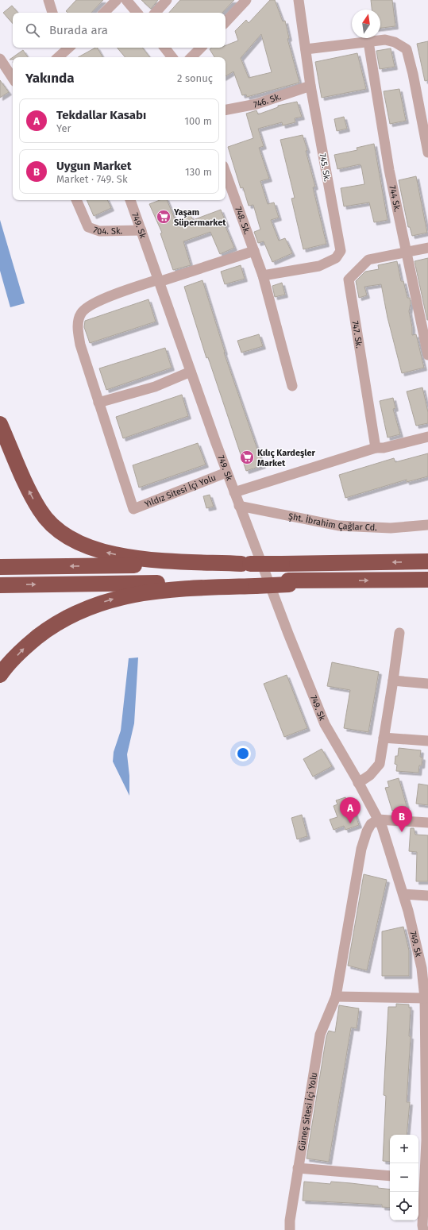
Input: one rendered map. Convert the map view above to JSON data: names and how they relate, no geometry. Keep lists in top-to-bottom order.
{
  "streets": {
    "street": [
      "746. Sk.",
      "745. Sk.",
      "744 Sk.",
      "748. Sk.",
      "749. Sk",
      "704. Sk.",
      "747. Sk.",
      "Yıldız Sitesi İçi Yolu",
      "Şht. İbrahim Çağlar Cd.",
      "Güneş Sitesi İçi Yolu"
    ]
  },
  "crossings": [
    ["746. Sk.", "745. Sk."],
    ["745. Sk.", "748. Sk."],
    ["744 Sk.", "747. Sk."],
    ["749. Sk", "704. Sk."],
    ["749. Sk", "Yıldız Sitesi İçi Yolu"],
    ["749. Sk", "Şht. İbrahim Çağlar Cd."],
    ["749. Sk", "Güneş Sitesi İçi Yolu"]
  ],
  "places": {
    "supermarket": ["Yaşam Süpermarket", "Kılıç Kardeşler Market"]
  },
  "north": "top",
  "page": {
    "search": "Burada ara",
    "heading": ["Yakında", "2 sonuç"],
    "list": [
      {
        "mark": "A",
        "name": "Tekdallar Kasabı",
        "note": "Yer",
        "value": "100 m"
      },
      {
        "mark": "B",
        "name": "Uygun Market",
        "note": "Market · 749. Sk",
        "value": "130 m"
      }
    ],
    "pins": ["A", "B"],
    "map_buttons": ["+", "−"]
  }
}
